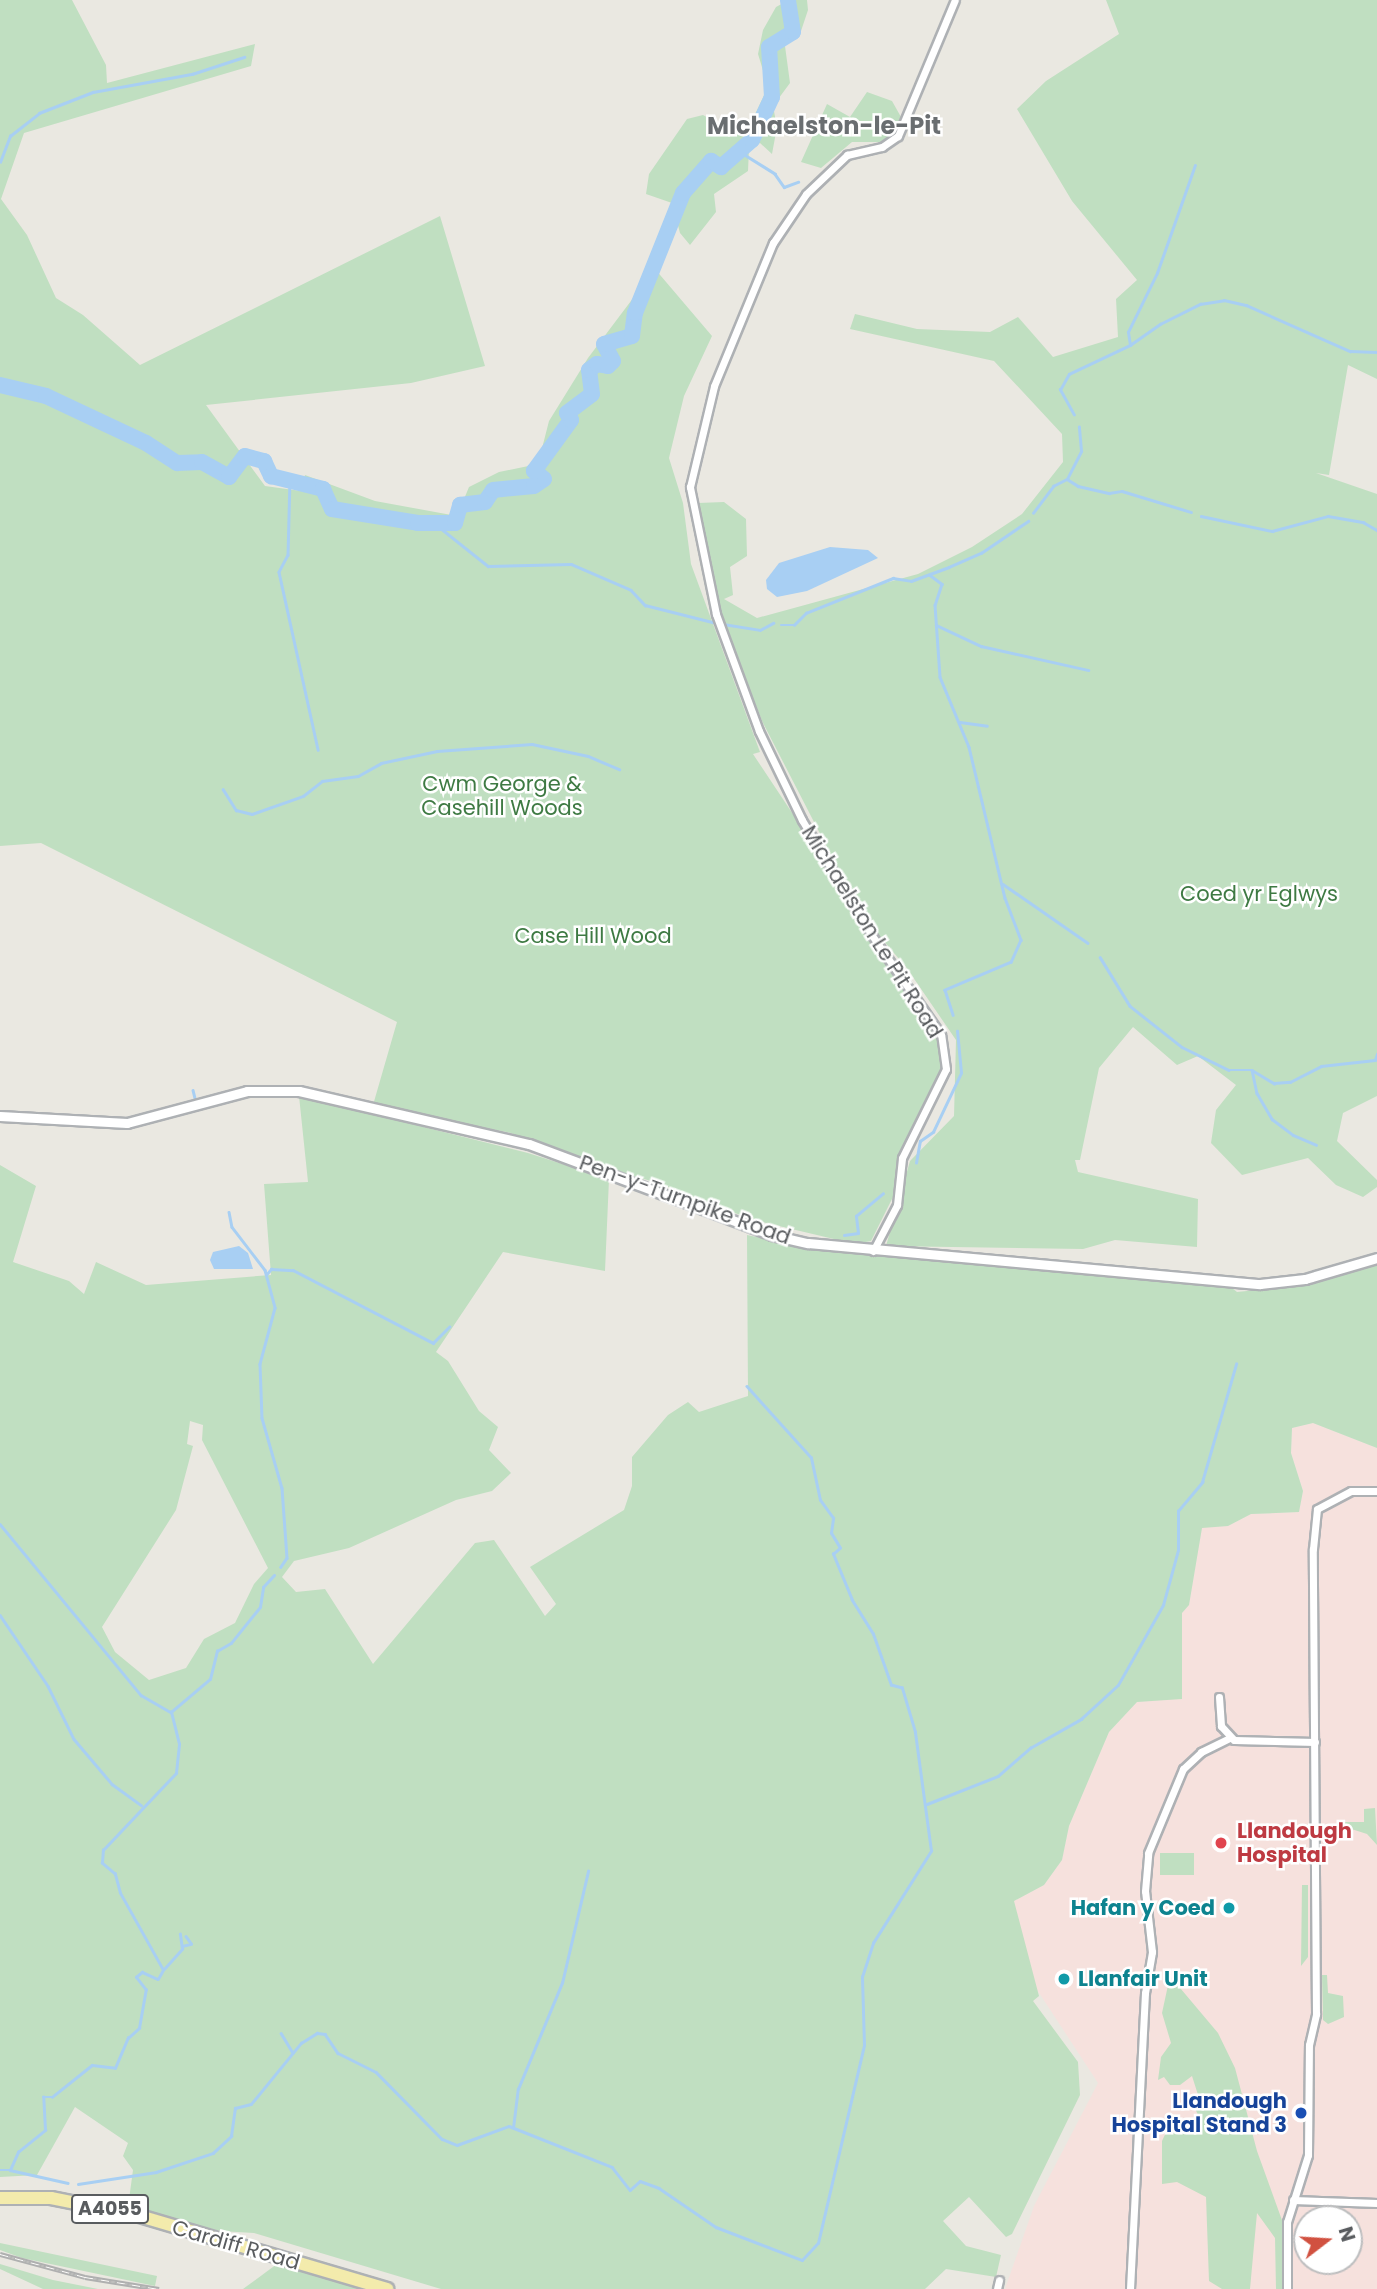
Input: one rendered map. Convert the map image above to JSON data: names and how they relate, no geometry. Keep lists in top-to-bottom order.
{
  "streets": {
    "main road": ["A4055", "Cardiff Road"],
    "street": ["Michaelston Le Pit Road", "Pen-y-Turnpike Road"]
  },
  "crossings": [
    ["Michaelston Le Pit Road", "Pen-y-Turnpike Road"]
  ],
  "districts": ["Michaelston-le-Pit"],
  "parks": ["Cwm George & Casehill Woods", "Coed yr Eglwys", "Case Hill Wood"],
  "places": [
    "Llandough Hospital",
    "Hafan y Coed",
    "Llanfair Unit",
    "Llandough Hospital Stand 3"
  ],
  "north": "right"
}
